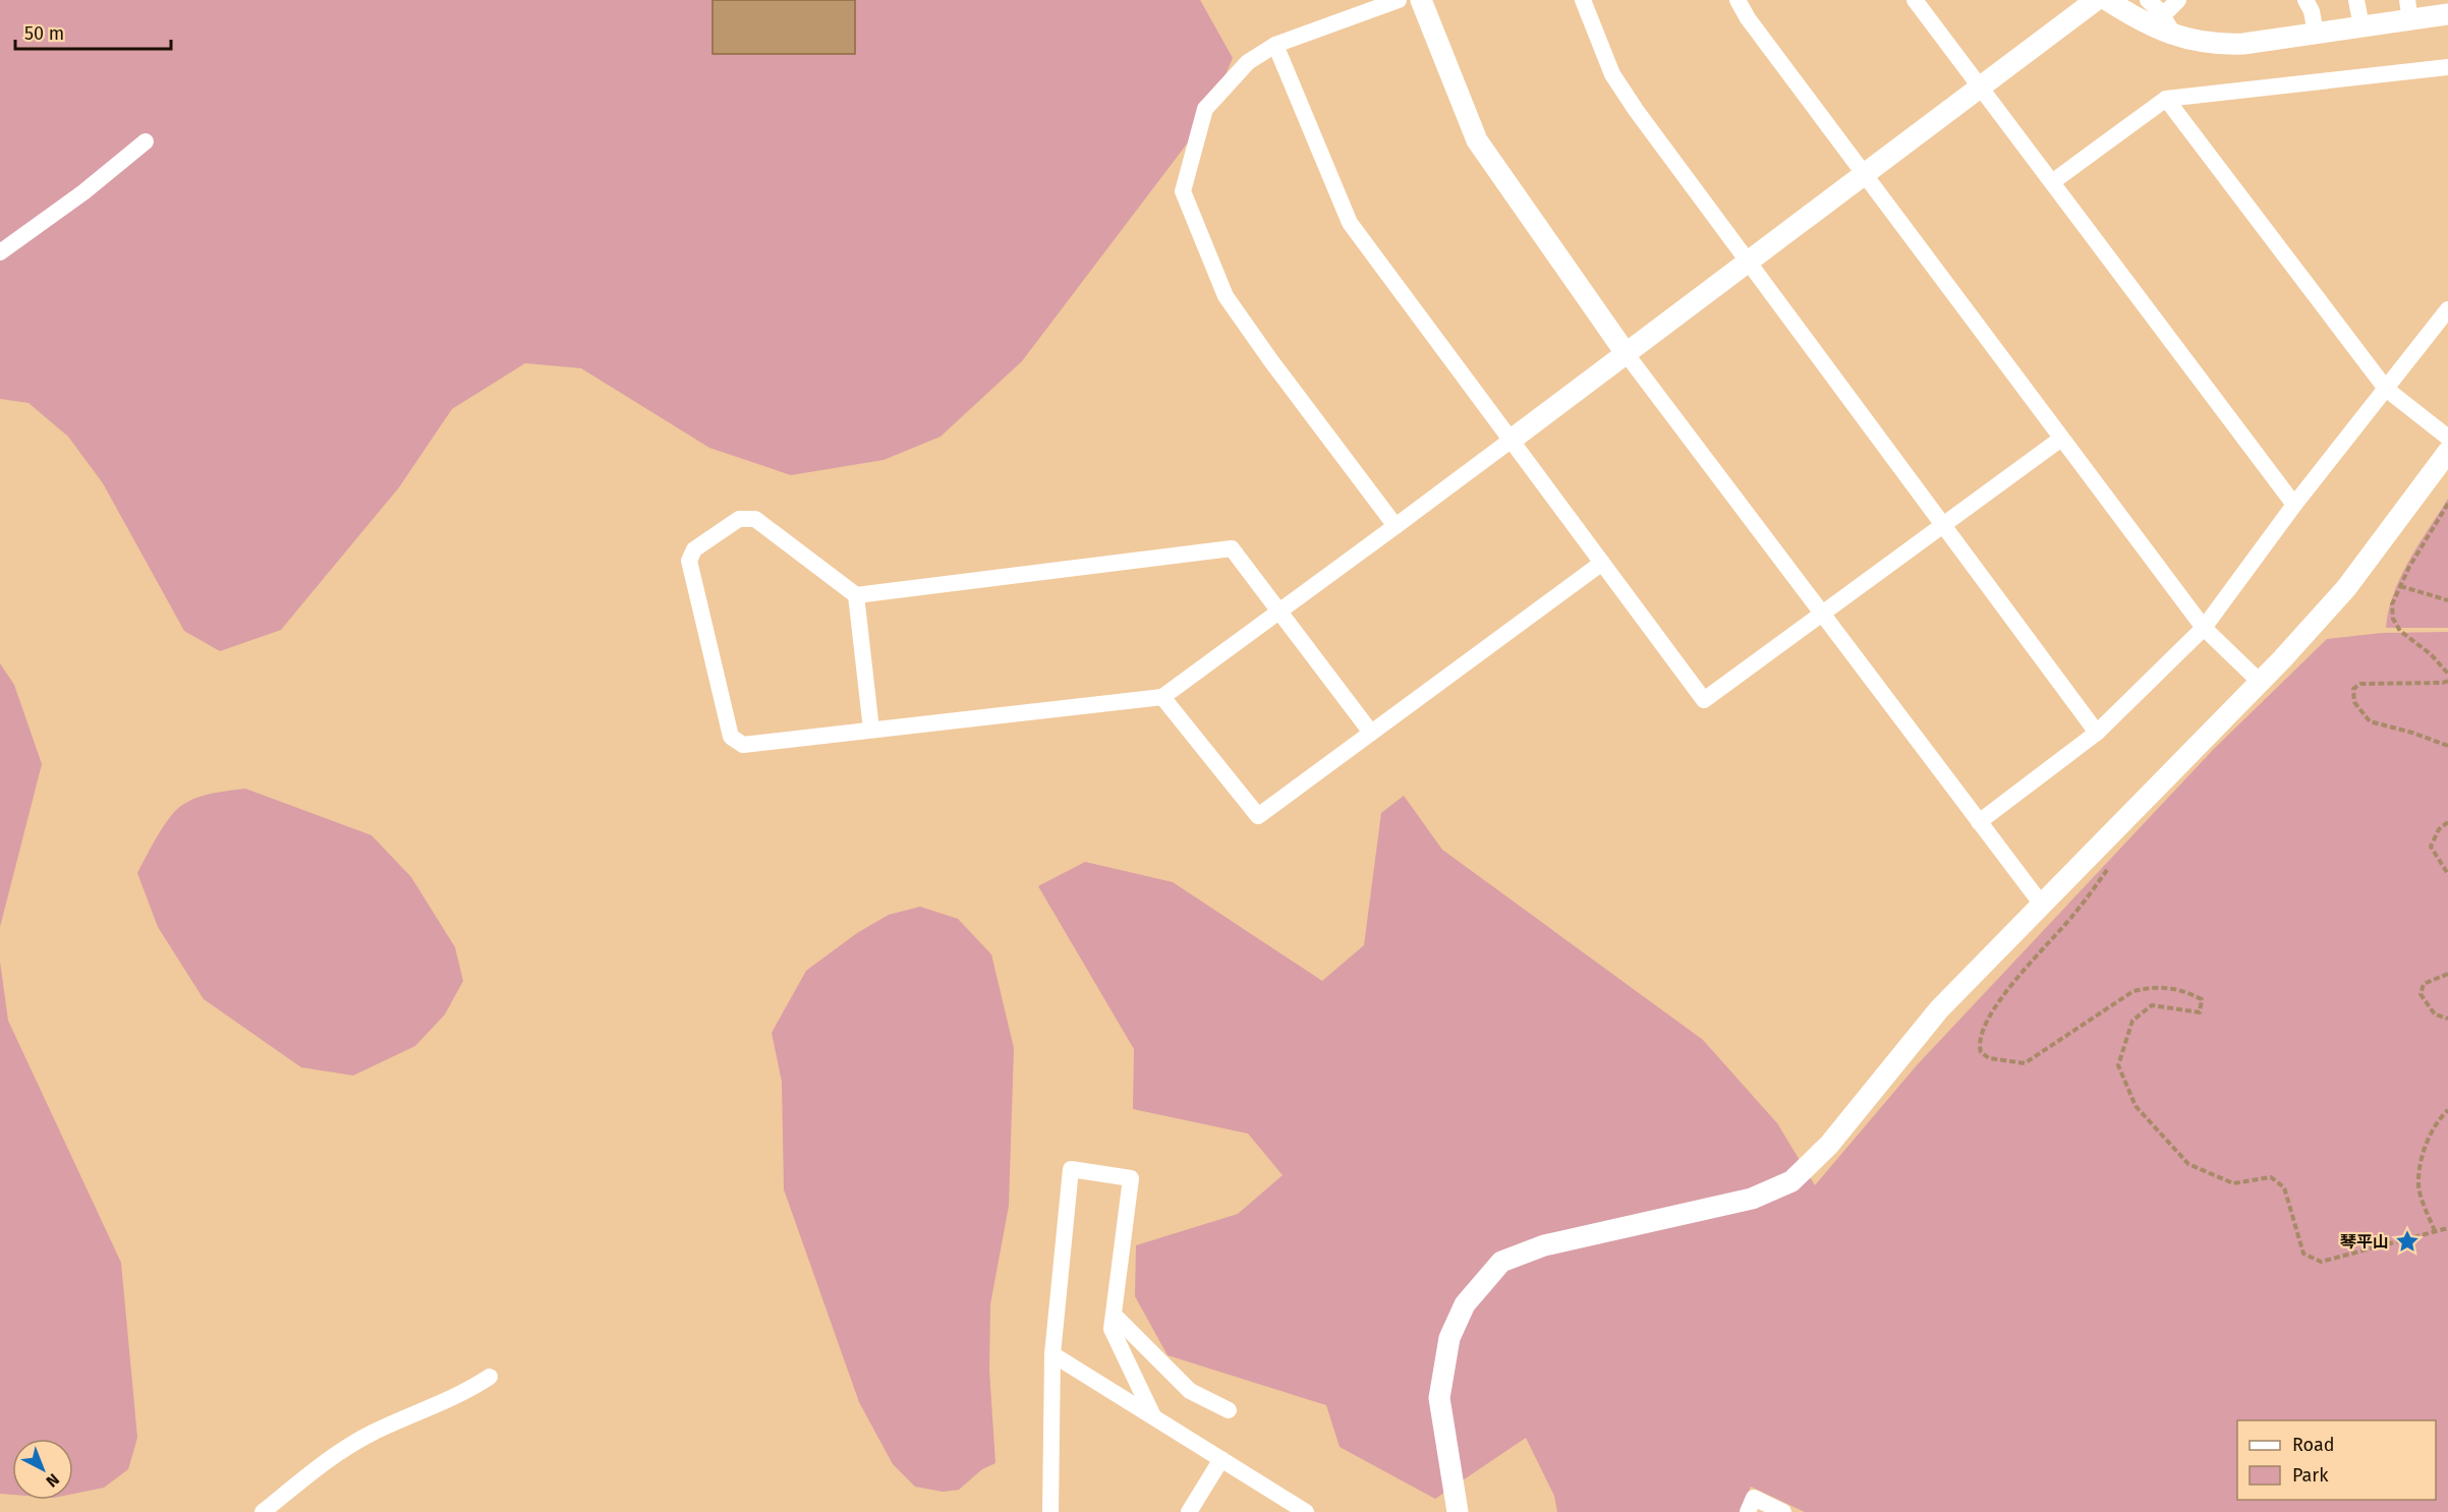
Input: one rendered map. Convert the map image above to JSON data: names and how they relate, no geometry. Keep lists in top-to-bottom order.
{
  "places": {
    "place": ["琴平山"]
  },
  "legend": ["Road", "Park"],
  "scale_bar": "50 m",
  "north": "bottom right"
}
